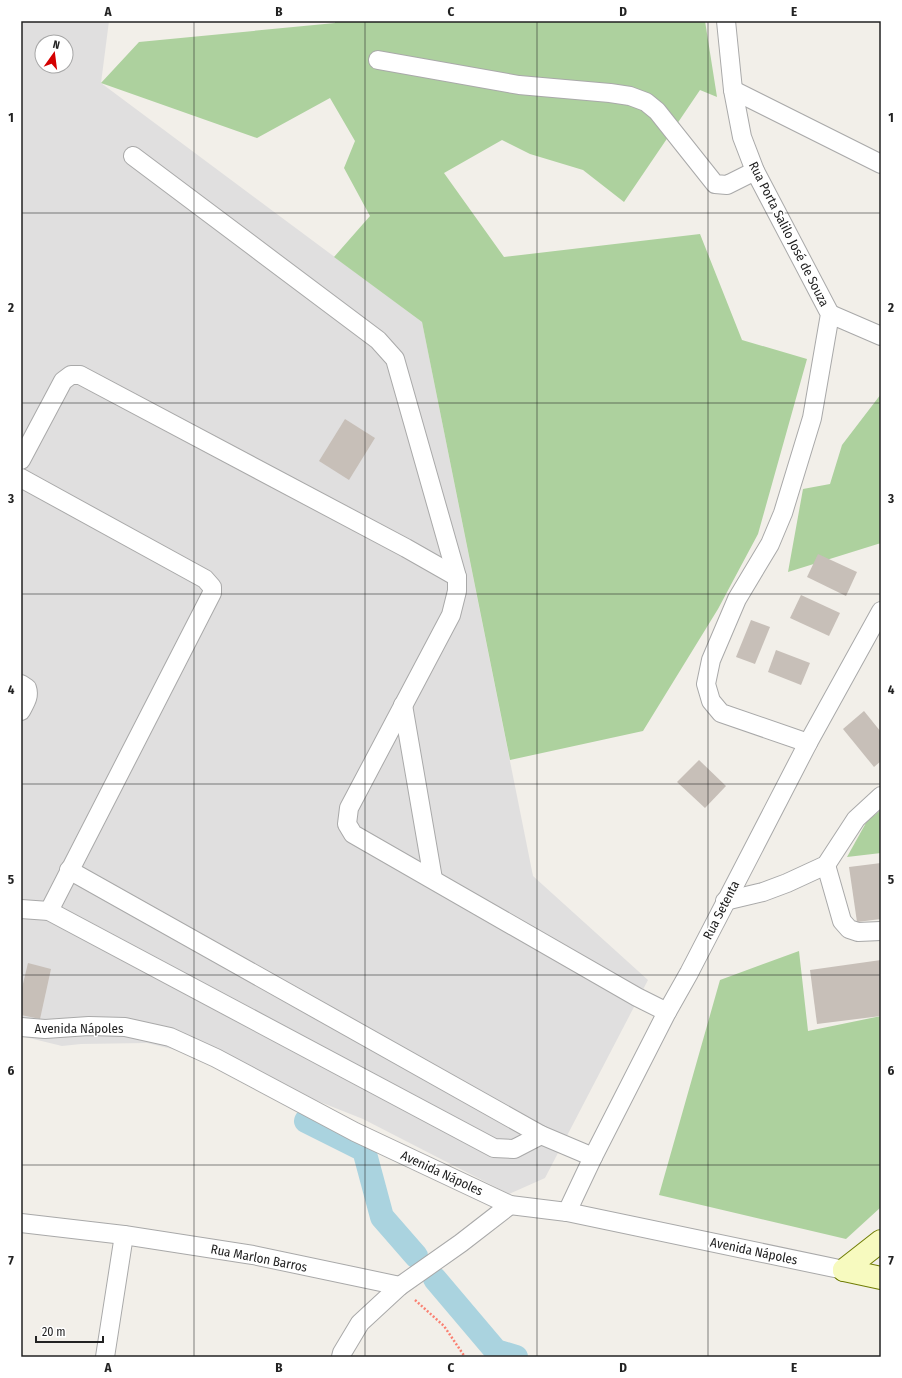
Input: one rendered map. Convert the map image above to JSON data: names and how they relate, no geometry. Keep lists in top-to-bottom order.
{
  "streets": {
    "main road": ["Avenida Nápoles"],
    "street": ["Rua Porta Salilo José de Souza", "Rua Setenta", "Rua Marlon Barros"]
  },
  "crossings": [
    ["Rua Porta Salilo José de Souza", "Rua Setenta"],
    ["Rua Setenta", "Avenida Nápoles"]
  ],
  "scale_bar": "20 m",
  "north": "top",
  "grid": {
    "columns": [
      "A",
      "B",
      "C",
      "D",
      "E"
    ],
    "rows": [
      "1",
      "2",
      "3",
      "4",
      "5",
      "6",
      "7"
    ]
  }
}
